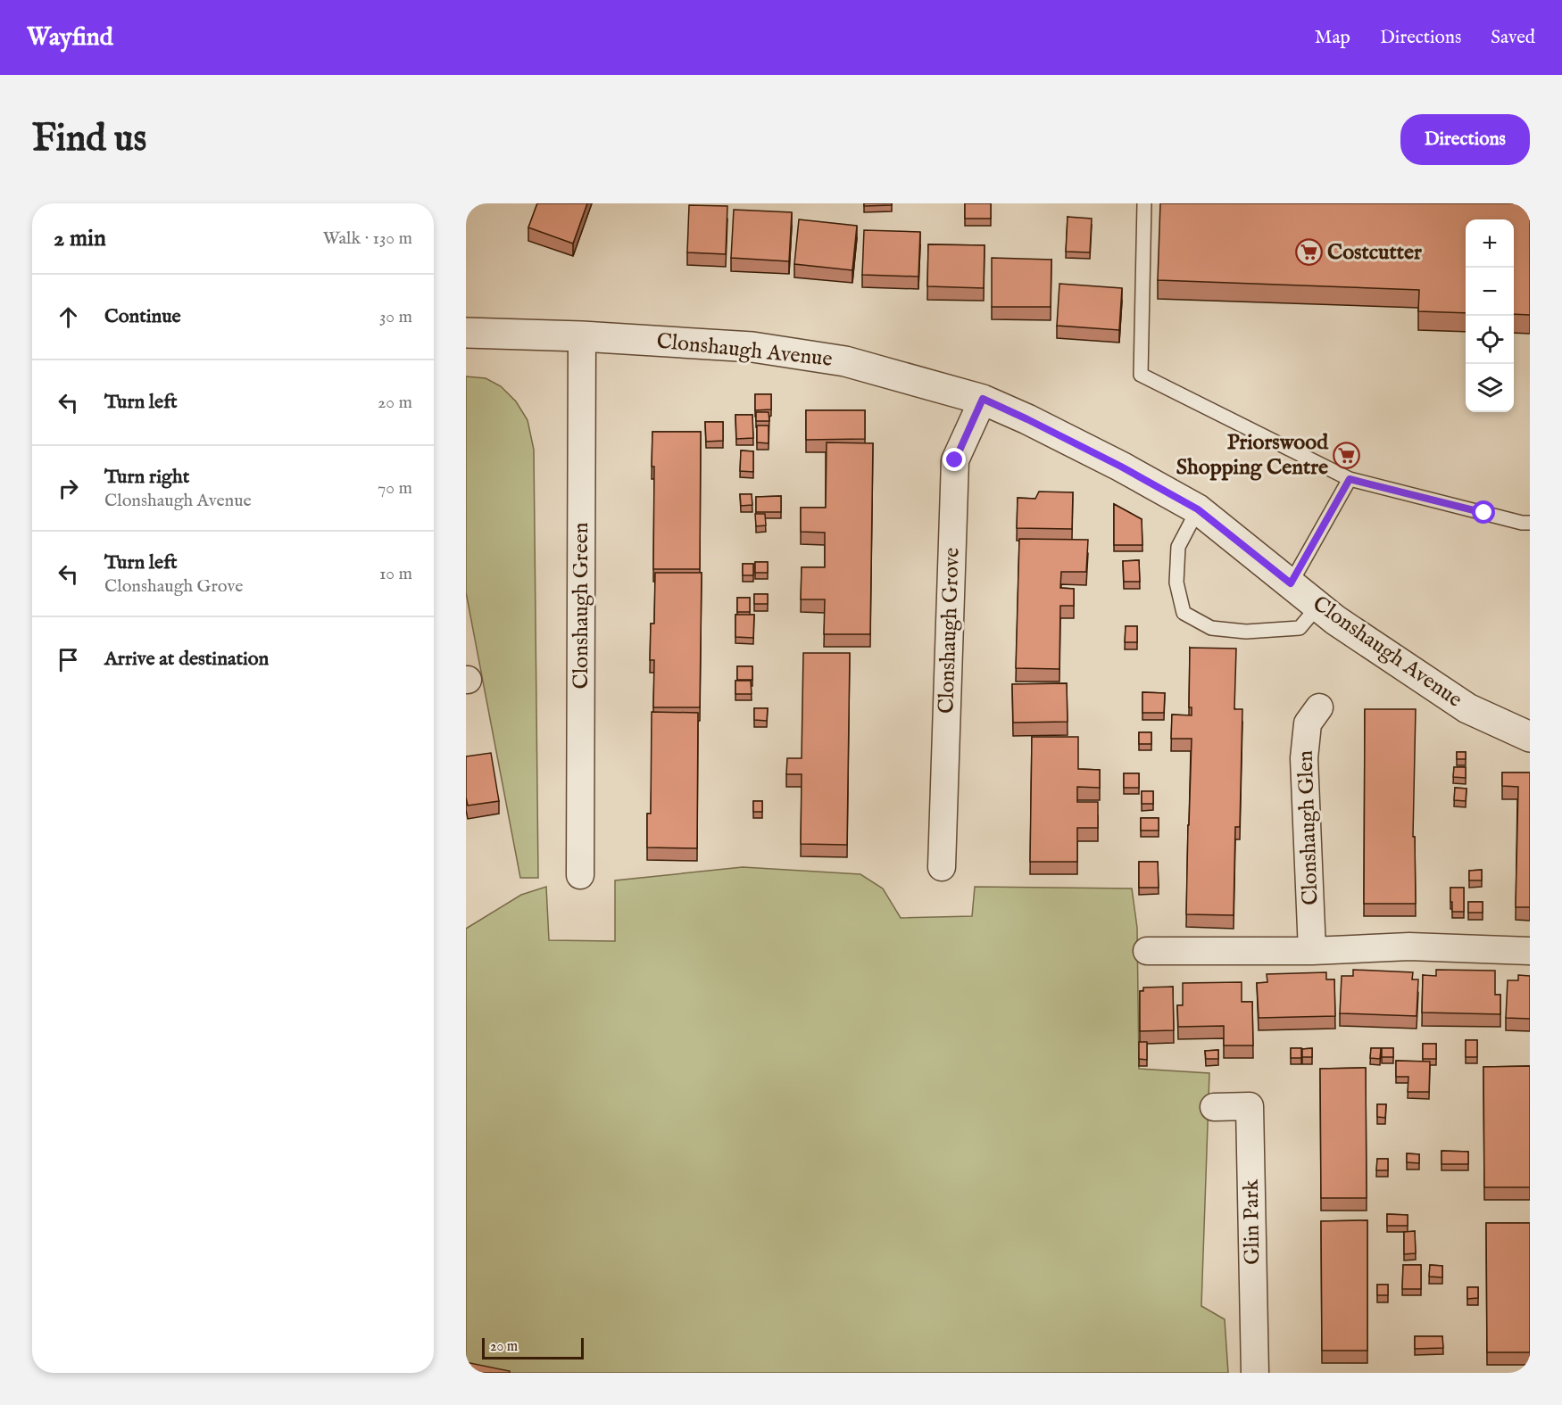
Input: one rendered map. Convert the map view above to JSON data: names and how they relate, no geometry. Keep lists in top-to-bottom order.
{
  "streets": {
    "street": [
      "Clonshaugh Avenue",
      "Clonshaugh Green",
      "Clonshaugh Grove",
      "Clonshaugh Glen",
      "Glin Park"
    ]
  },
  "crossings": [
    ["Clonshaugh Avenue", "Clonshaugh Green"],
    ["Clonshaugh Avenue", "Clonshaugh Grove"]
  ],
  "places": {
    "supermarket": ["Costcutter", "Priorswood Shopping Centre"]
  },
  "scale_bar": "20 m",
  "page": {
    "header": "Wayfind",
    "nav": ["Map", "Directions", "Saved"],
    "buttons": "Directions",
    "title": "Find us",
    "heading": ["2 min", "Walk · 130 m"],
    "map_buttons": ["+", "−"],
    "list": [
      ["Continue", "30 m"],
      ["Turn left", "20 m"],
      ["Turn right", "Clonshaugh Avenue", "70 m"],
      ["Turn left", "Clonshaugh Grove", "10 m"],
      "Arrive at destination"
    ],
    "scale": "20 m"
  }
}
